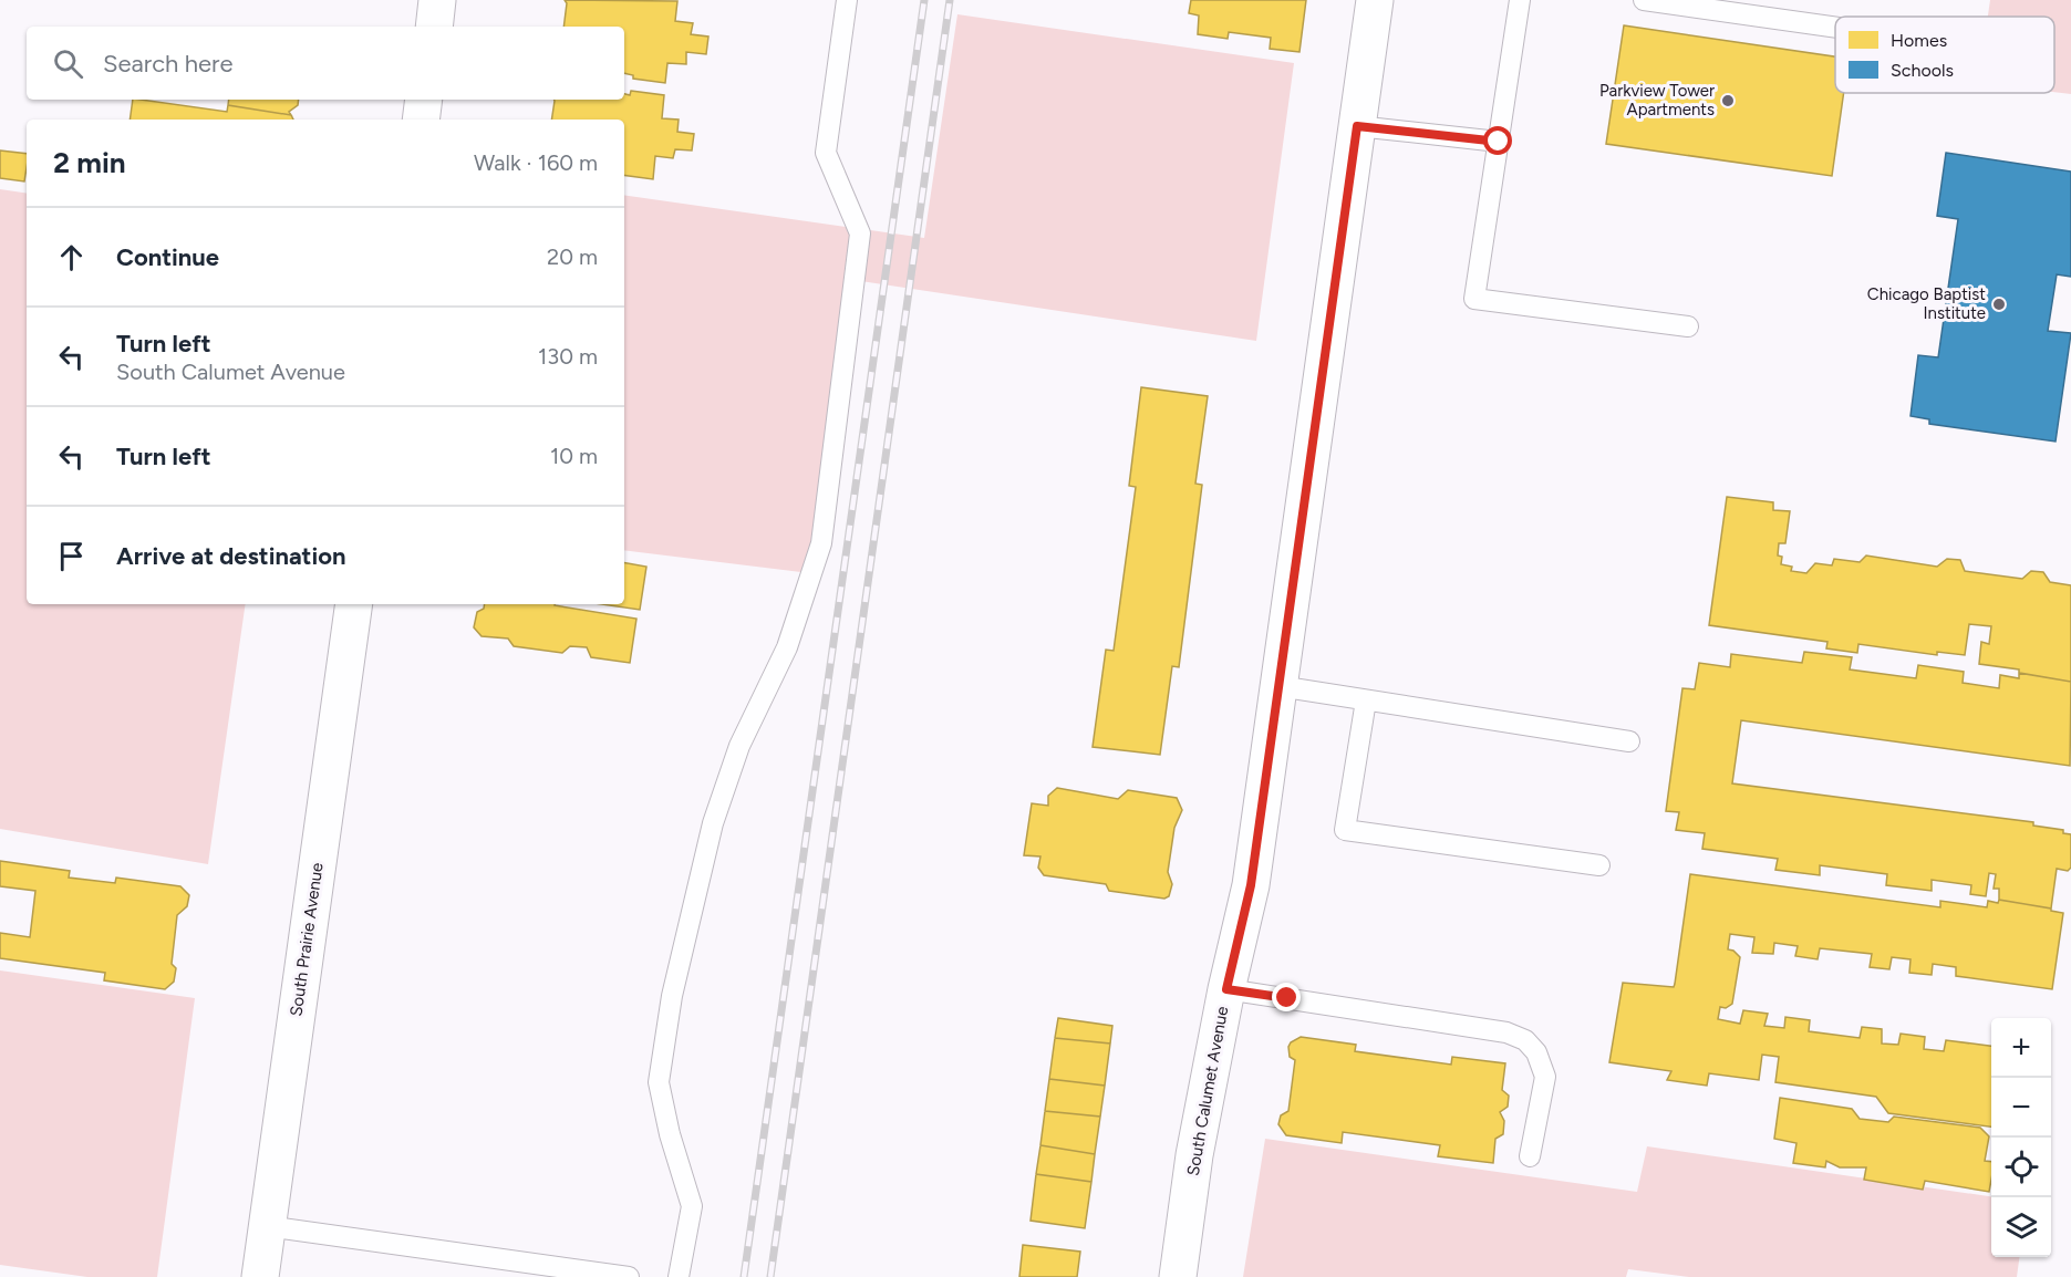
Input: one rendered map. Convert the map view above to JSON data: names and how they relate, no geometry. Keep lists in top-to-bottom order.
{
  "streets": {
    "street": ["South Prairie Avenue", "South Calumet Avenue"]
  },
  "places": ["Parkview Tower Apartments", "Chicago Baptist Institute"],
  "legend": ["Homes", "Schools"],
  "page": {
    "search": "Search here",
    "heading": ["2 min", "Walk · 160 m"],
    "list": [
      ["Continue", "20 m"],
      ["Turn left", "South Calumet Avenue", "130 m"],
      ["Turn left", "10 m"],
      "Arrive at destination"
    ],
    "map_buttons": ["+", "−"]
  }
}
